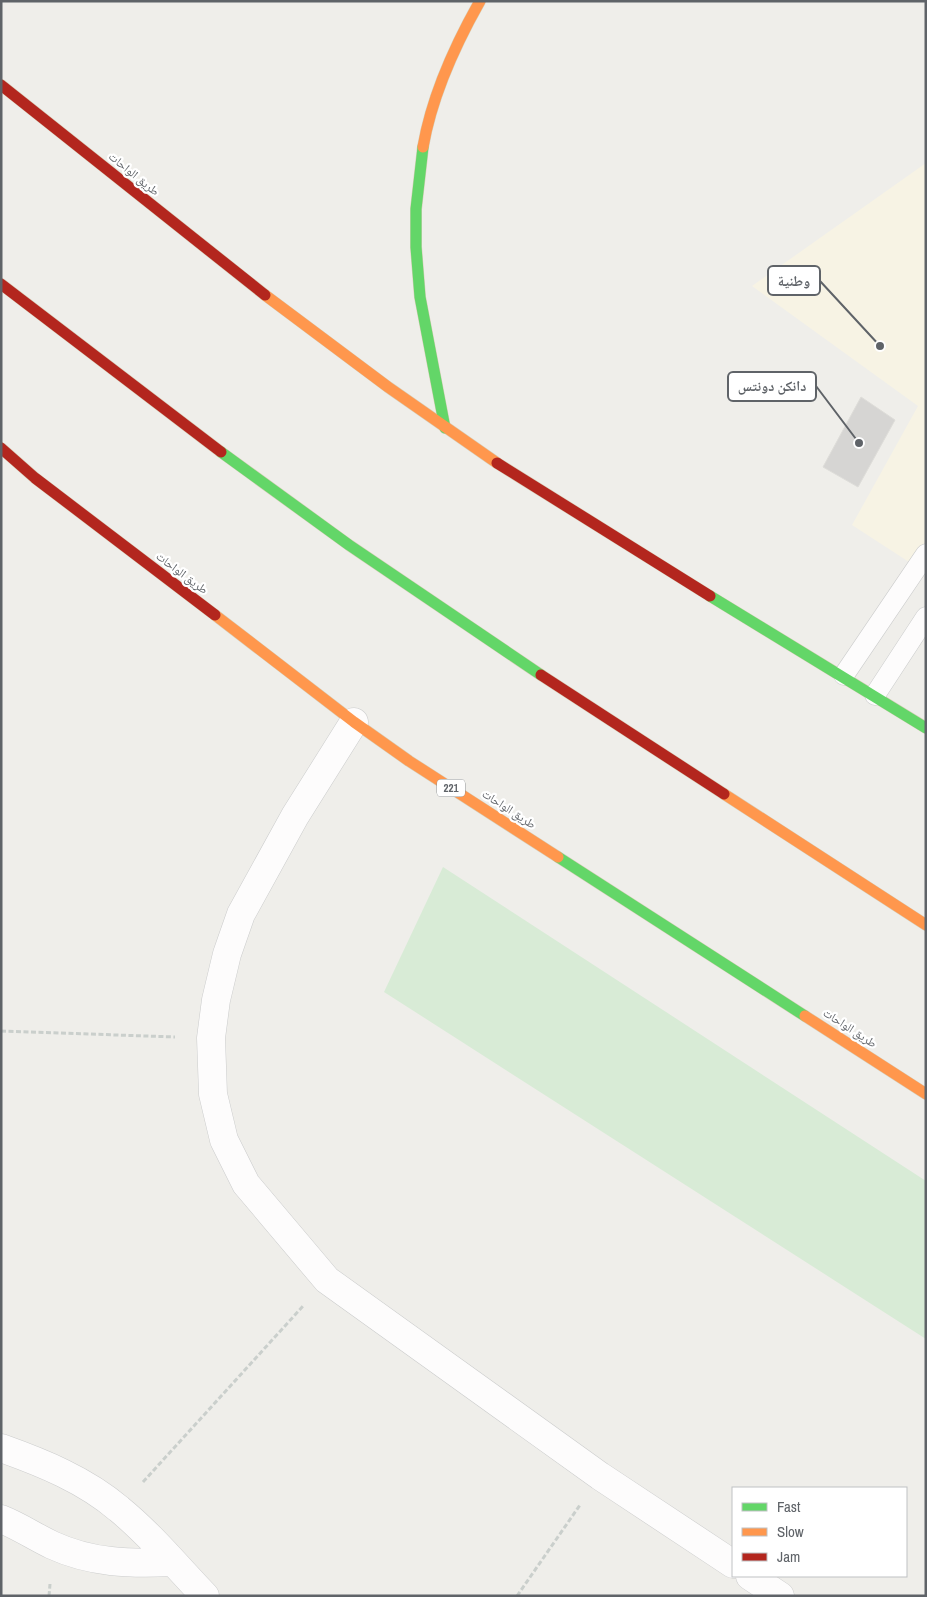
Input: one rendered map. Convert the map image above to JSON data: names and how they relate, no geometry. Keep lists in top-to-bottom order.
{
  "streets": {
    "main road": ["طريق الواحات", "221"]
  },
  "places": ["وطنية", "دانكن دونتس"],
  "legend": ["Fast", "Slow", "Jam"]
}
